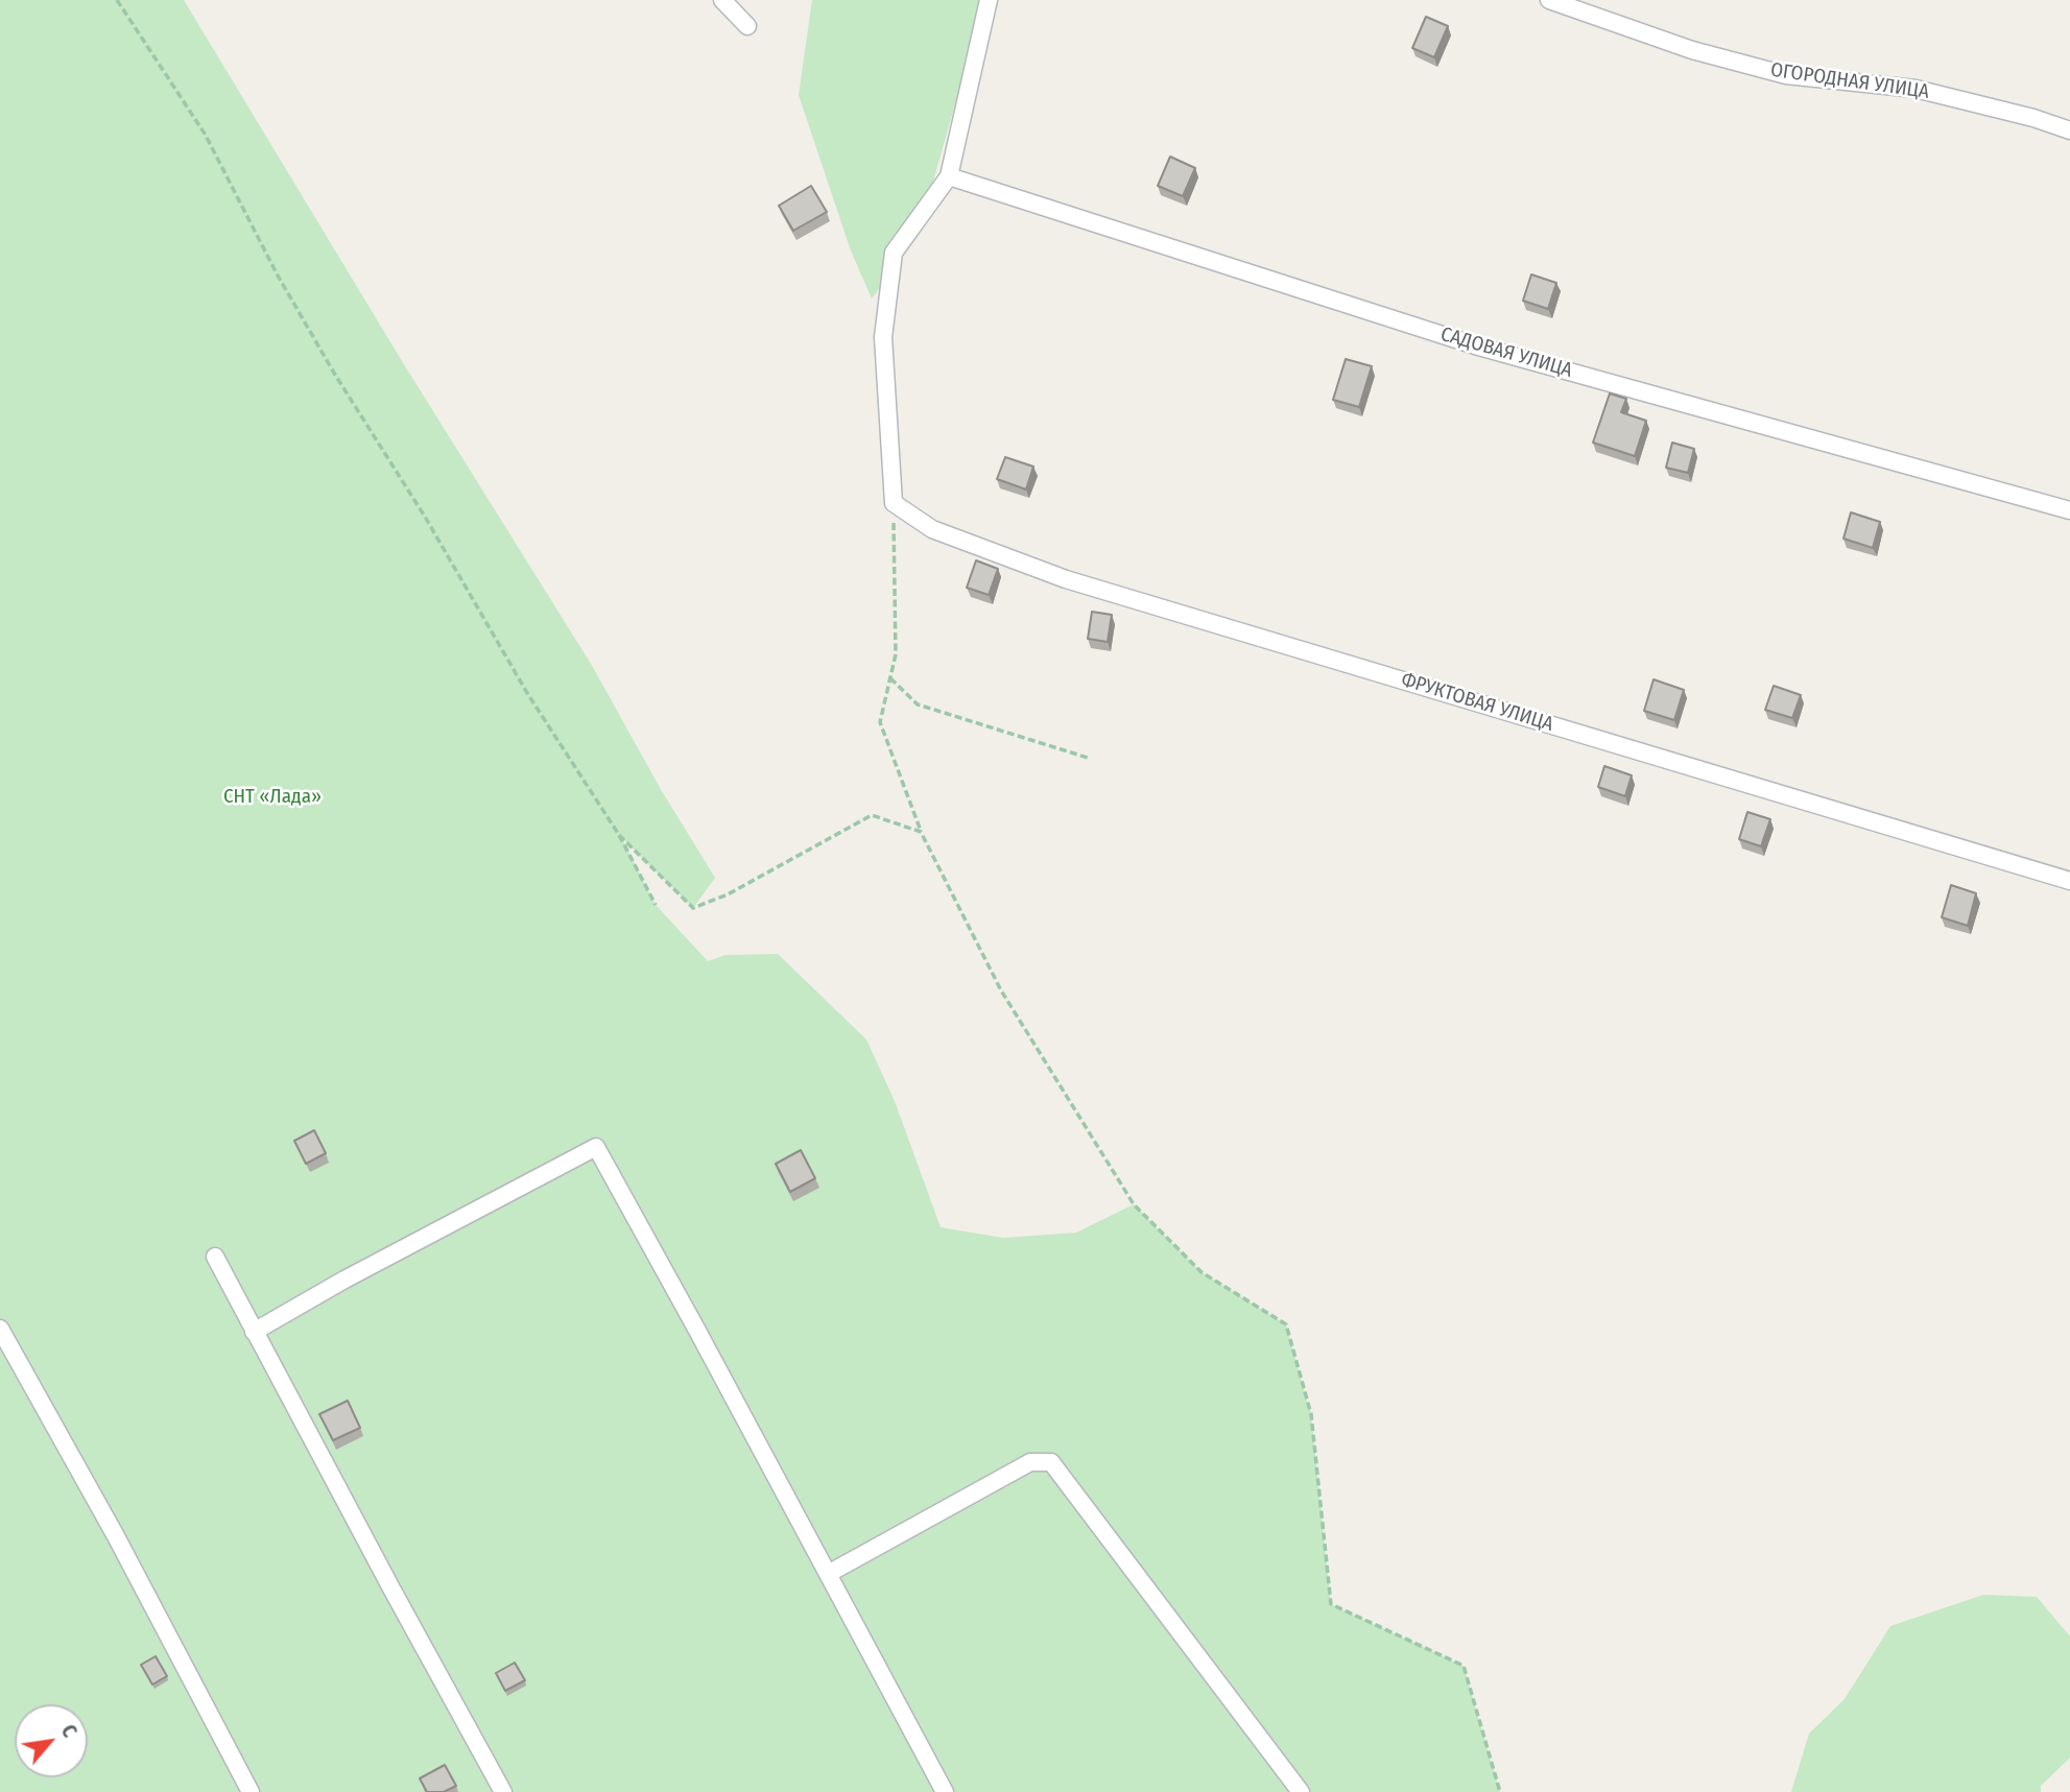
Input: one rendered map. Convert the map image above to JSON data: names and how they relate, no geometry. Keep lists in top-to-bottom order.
{
  "streets": {
    "street": ["ОГОРОДНАЯ УЛИЦА", "САДОВАЯ УЛИЦА", "ФРУКТОВАЯ УЛИЦА"]
  },
  "parks": ["СНТ «Лада»"],
  "north": "top right"
}
